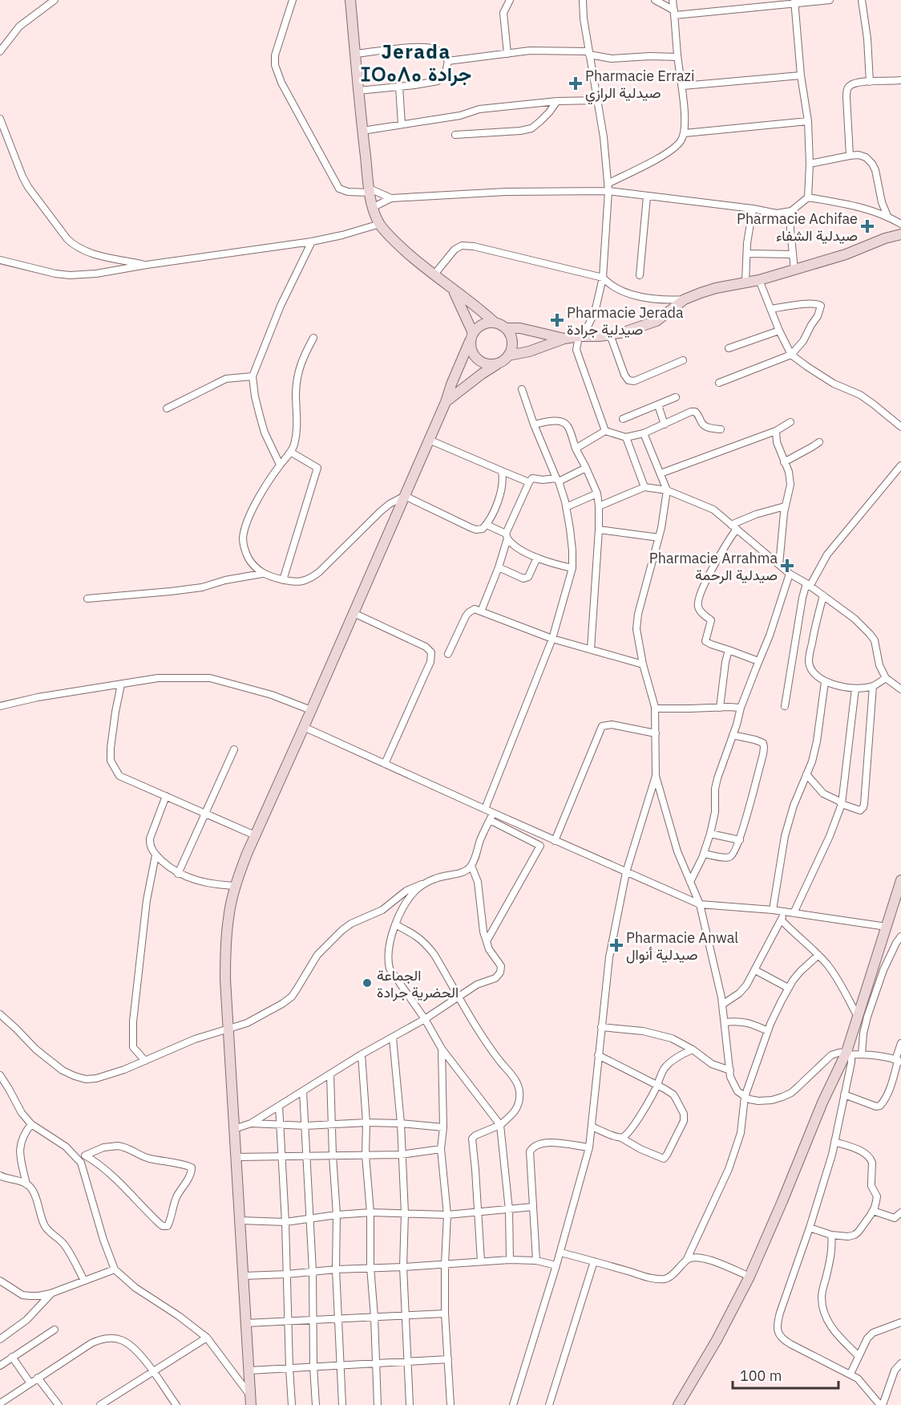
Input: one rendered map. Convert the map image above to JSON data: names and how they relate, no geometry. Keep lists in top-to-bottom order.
{
  "districts": ["Jerada ⵊⵔⴰⴷⴰ جرادة"],
  "places": {
    "health": [
      "Pharmacie Errazi صيدلية الرازي",
      "Pharmacie Achifae صيدلية الشفاء",
      "Pharmacie Jerada صيدلية جرادة",
      "Pharmacie Arrahma صيدلية الرحمة",
      "Pharmacie Anwal صيدلية أنوال"
    ],
    "other": ["الجماعة الحضرية جرادة"]
  },
  "scale_bar": "100 m"
}
